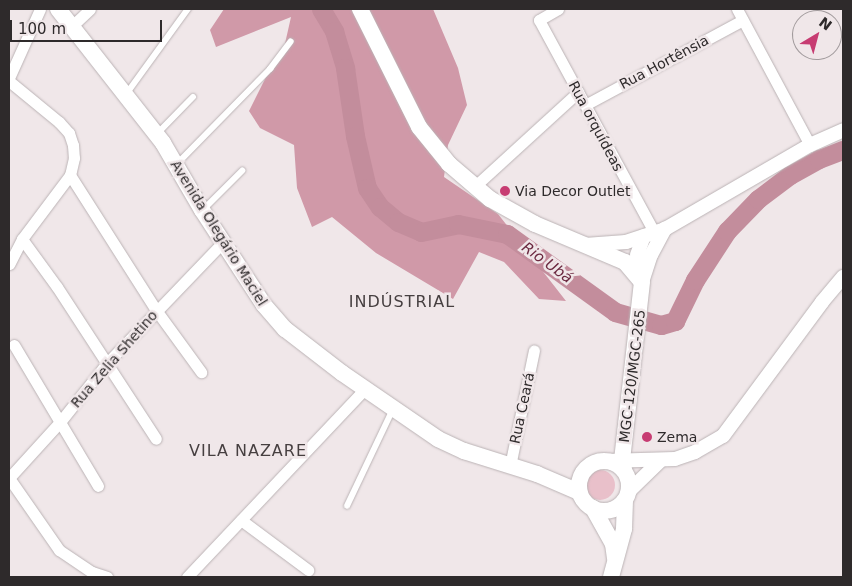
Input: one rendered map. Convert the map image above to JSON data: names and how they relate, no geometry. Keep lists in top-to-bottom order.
{
  "streets": {
    "main road": ["Avenida Olegário Maciel", "MGC-120/MGC-265"],
    "street": [
      "Rua Hortênsia",
      "Rua orquídeas",
      "Rua Zelia Shetino",
      "Rua Ceará"
    ]
  },
  "crossings": [
    ["Rua Hortênsia", "Rua orquídeas"],
    ["Avenida Olegário Maciel", "Rua Zelia Shetino"],
    ["Avenida Olegário Maciel", "MGC-120/MGC-265"],
    ["Avenida Olegário Maciel", "Rua Ceará"]
  ],
  "districts": ["INDÚSTRIAL", "VILA NAZARE"],
  "water": ["Rio Ubá"],
  "places": ["Via Decor Outlet", "Zema"],
  "scale_bar": "100 m",
  "north": "top right"
}
